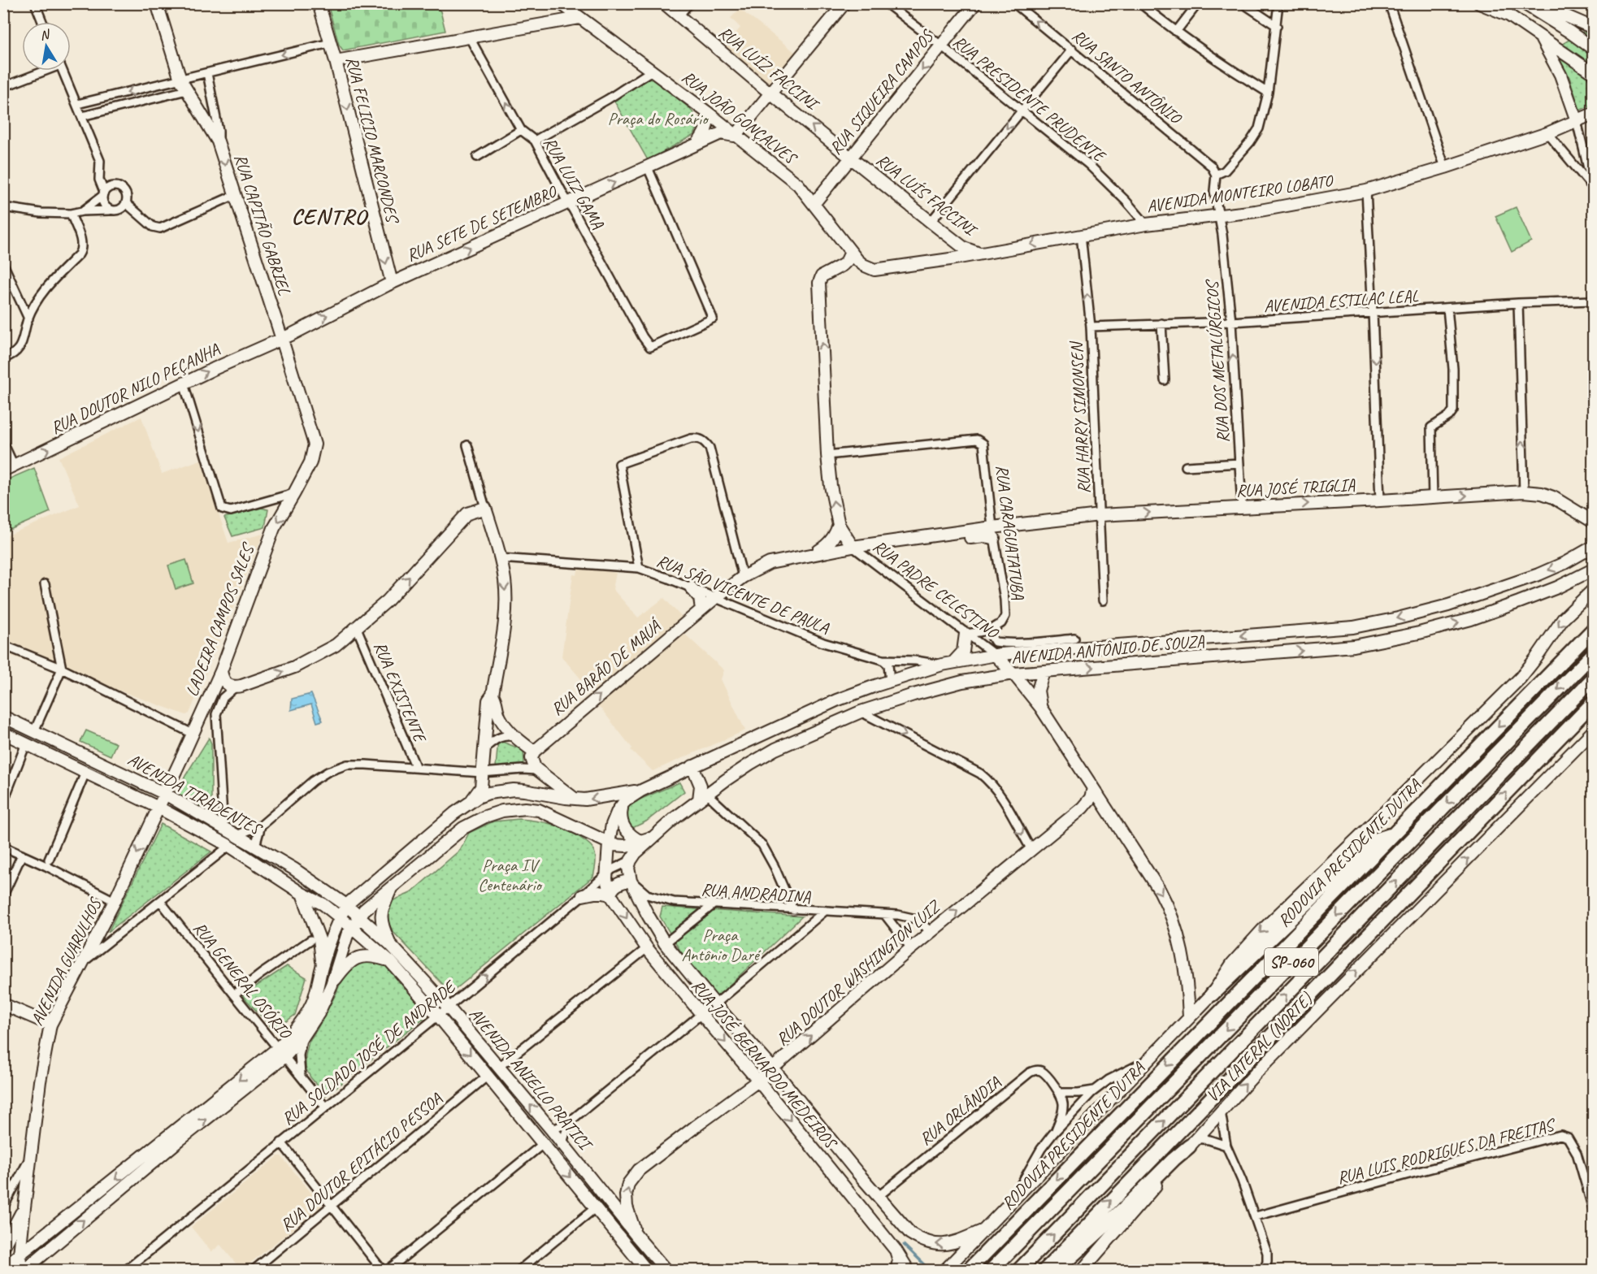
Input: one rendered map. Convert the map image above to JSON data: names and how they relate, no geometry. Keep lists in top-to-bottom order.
{
  "streets": {
    "highway": ["RODOVIA PRESIDENTE DUTRA", "SP-060"],
    "main road": [
      "RUA LUÍZ FACCINI",
      "RUA SIQUEIRA CAMPOS",
      "RUA JOÃO GONÇALVES",
      "RUA FELICIO MARCONDES",
      "AVENIDA MONTEIRO LOBATO",
      "RUA LUÍS FACCINI",
      "RUA SETE DE SETEMBRO",
      "RUA CAPITÃO GABRIEL",
      "RUA DOUTOR NILO PEÇANHA",
      "RUA JOSÉ TRIGLIA",
      "RUA PADRE CELESTINO",
      "LADEIRA CAMPOS SALES",
      "AVENIDA ANTÔNIO DE SOUZA",
      "RUA BARÃO DE MAUÁ",
      "AVENIDA TIRADENTES",
      "AVENIDA GUARULHOS",
      "RUA DOUTOR WASHINGTON LUIZ",
      "VIA LATERAL (NORTE)",
      "RUA JOSÉ BERNARDO MEDEIROS",
      "AVENIDA ANIELLO PRATICI"
    ],
    "street": [
      "RUA SANTO ANTÔNIO",
      "RUA PRESIDENTE PRUDENTE",
      "RUA LUIZ GAMA",
      "AVENIDA ESTILAC LEAL",
      "RUA DOS METALÚRGICOS",
      "RUA HARRY SIMONSEN",
      "RUA CARAGUATATUBA",
      "RUA SÃO VICENTE DE PAULA",
      "RUA EXISTENTE",
      "RUA ANDRADINA",
      "RUA GENERAL OSÓRIO",
      "RUA SOLDADO JOSÉ DE ANDRADE",
      "RUA ORLÂNDIA",
      "RUA LUIS RODRIGUES DA FREITAS",
      "RUA DOUTOR EPITÁCIO PESSOA"
    ]
  },
  "crossings": [
    ["RUA LUÍZ FACCINI", "RUA SIQUEIRA CAMPOS"],
    ["RUA LUÍZ FACCINI", "RUA LUÍS FACCINI"],
    ["RUA SANTO ANTÔNIO", "RUA DOS METALÚRGICOS"],
    ["RUA SIQUEIRA CAMPOS", "RUA PRESIDENTE PRUDENTE"],
    ["RUA SIQUEIRA CAMPOS", "RUA JOÃO GONÇALVES"],
    ["RUA SIQUEIRA CAMPOS", "RUA LUÍS FACCINI"],
    ["RUA PRESIDENTE PRUDENTE", "AVENIDA MONTEIRO LOBATO"],
    ["RUA JOÃO GONÇALVES", "AVENIDA MONTEIRO LOBATO"],
    ["RUA JOÃO GONÇALVES", "RUA SETE DE SETEMBRO"],
    ["RUA JOÃO GONÇALVES", "RUA PADRE CELESTINO"],
    ["RUA FELICIO MARCONDES", "RUA SETE DE SETEMBRO"],
    ["RUA LUIZ GAMA", "RUA SETE DE SETEMBRO"],
    ["AVENIDA MONTEIRO LOBATO", "RUA LUÍS FACCINI"],
    ["AVENIDA MONTEIRO LOBATO", "RUA DOS METALÚRGICOS"],
    ["AVENIDA MONTEIRO LOBATO", "RUA HARRY SIMONSEN"],
    ["RUA SETE DE SETEMBRO", "RUA CAPITÃO GABRIEL"],
    ["RUA SETE DE SETEMBRO", "RUA DOUTOR NILO PEÇANHA"],
    ["RUA CAPITÃO GABRIEL", "RUA DOUTOR NILO PEÇANHA"],
    ["RUA CAPITÃO GABRIEL", "LADEIRA CAMPOS SALES"],
    ["AVENIDA ESTILAC LEAL", "RUA DOS METALÚRGICOS"],
    ["AVENIDA ESTILAC LEAL", "RUA HARRY SIMONSEN"],
    ["RUA DOS METALÚRGICOS", "RUA JOSÉ TRIGLIA"],
    ["RUA HARRY SIMONSEN", "RUA JOSÉ TRIGLIA"],
    ["RUA JOSÉ TRIGLIA", "RUA CARAGUATATUBA"],
    ["RUA JOSÉ TRIGLIA", "RUA PADRE CELESTINO"],
    ["RUA JOSÉ TRIGLIA", "RUA BARÃO DE MAUÁ"],
    ["RUA CARAGUATATUBA", "RUA PADRE CELESTINO"],
    ["RUA PADRE CELESTINO", "AVENIDA ANTÔNIO DE SOUZA"],
    ["RUA PADRE CELESTINO", "RUA BARÃO DE MAUÁ"],
    ["RUA PADRE CELESTINO", "RUA DOUTOR WASHINGTON LUIZ"],
    ["RUA SÃO VICENTE DE PAULA", "AVENIDA ANTÔNIO DE SOUZA"],
    ["RUA SÃO VICENTE DE PAULA", "RUA BARÃO DE MAUÁ"],
    ["LADEIRA CAMPOS SALES", "AVENIDA TIRADENTES"],
    ["LADEIRA CAMPOS SALES", "AVENIDA GUARULHOS"],
    ["AVENIDA ANTÔNIO DE SOUZA", "AVENIDA TIRADENTES"],
    ["AVENIDA ANTÔNIO DE SOUZA", "RUA SOLDADO JOSÉ DE ANDRADE"],
    ["AVENIDA ANTÔNIO DE SOUZA", "RUA JOSÉ BERNARDO MEDEIROS"],
    ["AVENIDA ANTÔNIO DE SOUZA", "AVENIDA ANIELLO PRATICI"],
    ["AVENIDA TIRADENTES", "AVENIDA GUARULHOS"],
    ["AVENIDA TIRADENTES", "AVENIDA ANIELLO PRATICI"],
    ["RUA ANDRADINA", "RUA DOUTOR WASHINGTON LUIZ"],
    ["RUA ANDRADINA", "RUA JOSÉ BERNARDO MEDEIROS"],
    ["RUA DOUTOR WASHINGTON LUIZ", "RUA JOSÉ BERNARDO MEDEIROS"],
    ["RUA DOUTOR WASHINGTON LUIZ", "AVENIDA ANIELLO PRATICI"],
    ["RUA GENERAL OSÓRIO", "RUA SOLDADO JOSÉ DE ANDRADE"],
    ["RUA SOLDADO JOSÉ DE ANDRADE", "RUA JOSÉ BERNARDO MEDEIROS"],
    ["RUA SOLDADO JOSÉ DE ANDRADE", "AVENIDA ANIELLO PRATICI"],
    ["RUA JOSÉ BERNARDO MEDEIROS", "RUA ORLÂNDIA"],
    ["AVENIDA ANIELLO PRATICI", "RUA DOUTOR EPITÁCIO PESSOA"]
  ],
  "one_way": [
    "RUA LUÍZ FACCINI",
    "RUA SIQUEIRA CAMPOS",
    "RUA FELICIO MARCONDES",
    "RUA SETE DE SETEMBRO",
    "RUA DOS METALÚRGICOS",
    "RUA DOUTOR NILO PEÇANHA",
    "RUA JOSÉ TRIGLIA",
    "LADEIRA CAMPOS SALES",
    "RUA BARÃO DE MAUÁ",
    "RUA DOUTOR WASHINGTON LUIZ"
  ],
  "districts": ["CENTRO"],
  "parks": ["Praça do Rosário", "Praça IV Centenário", "Praça Antônio Daré"],
  "north": "top"
}
